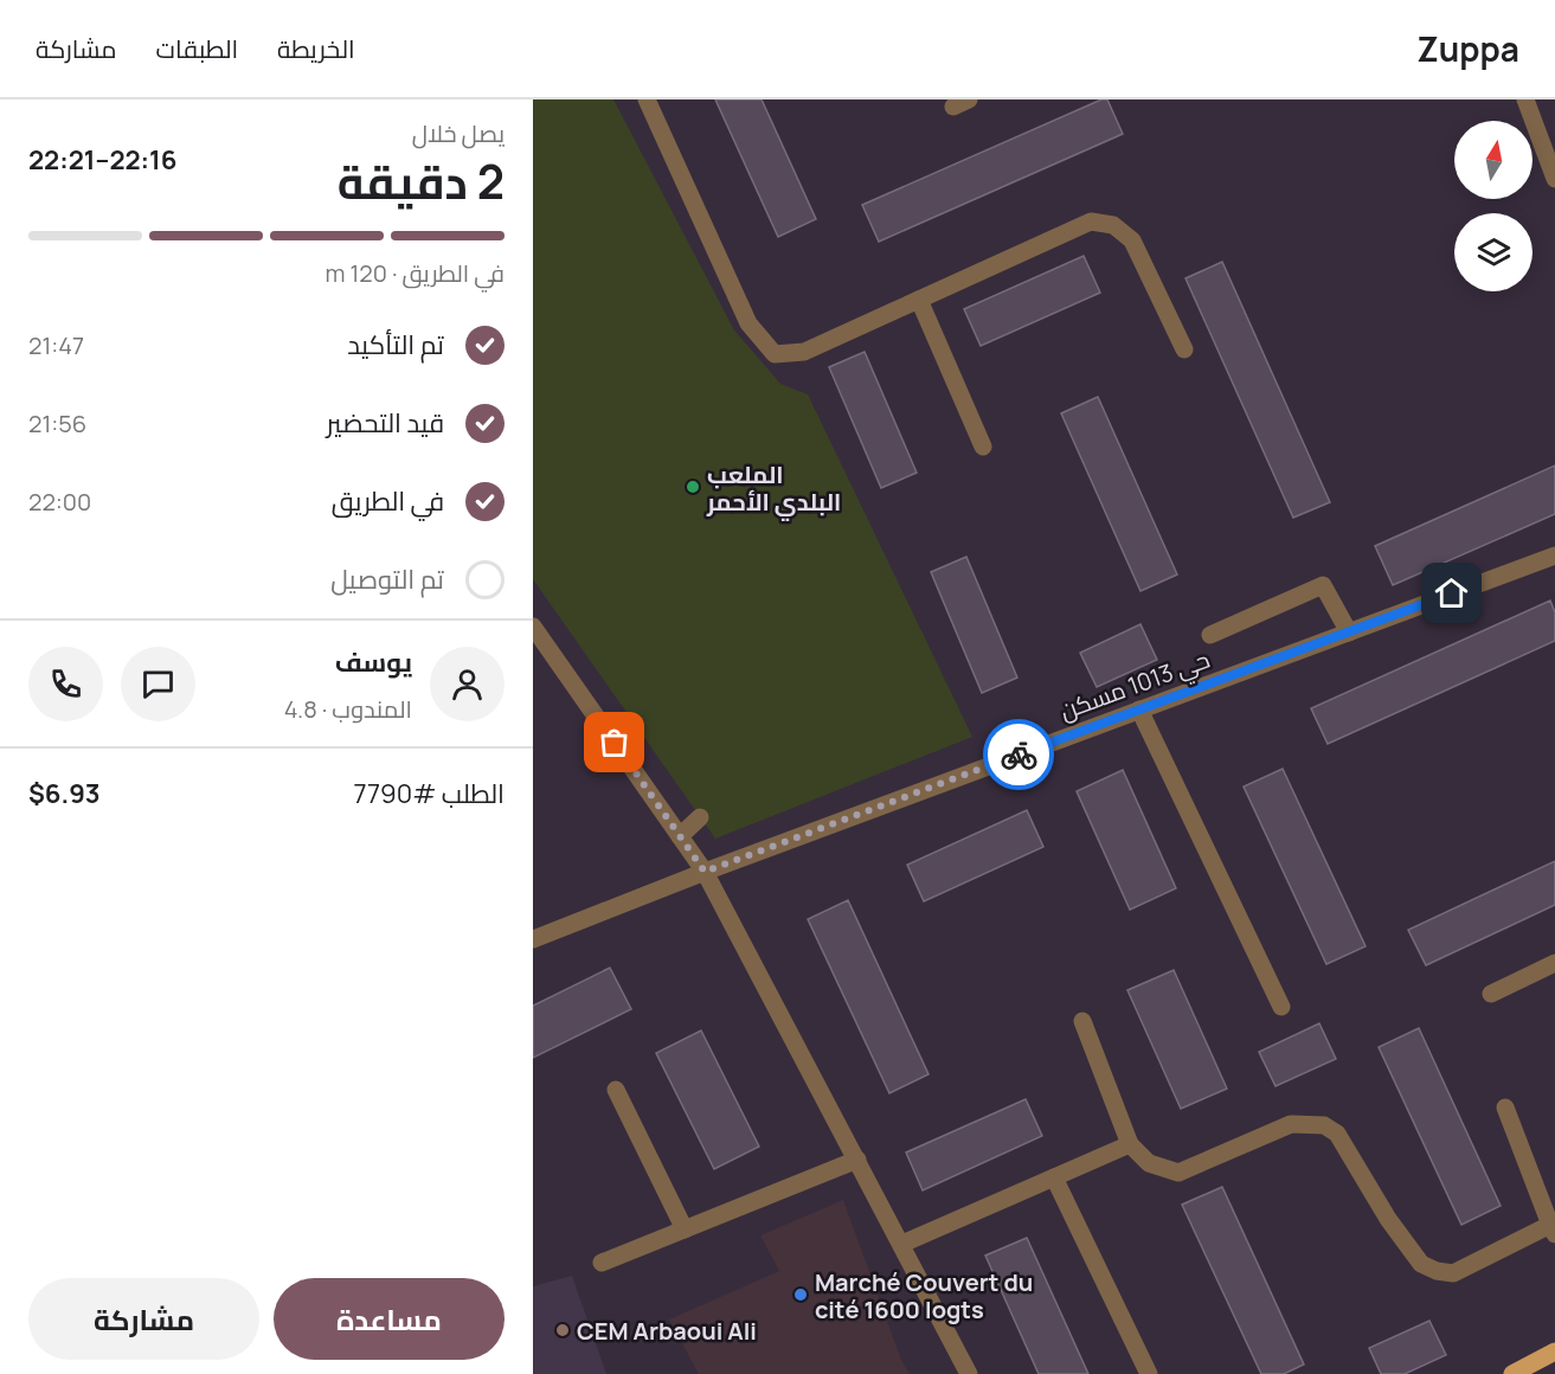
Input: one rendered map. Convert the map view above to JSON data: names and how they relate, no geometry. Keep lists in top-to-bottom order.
{
  "streets": {
    "street": ["حي 1013 مسكن"]
  },
  "places": ["الملعب البلدي الأحمر", "Marché Couvert du cité 1600 logts", "CEM Arbaoui Ali"],
  "north": "top",
  "page": {
    "header": "Zuppa",
    "nav": ["الخريطة", "الطبقات", "مشاركة"],
    "heading": ["2 دقيقة", "يصل خلال", "22:16–22:21"],
    "panel": [
      "يوسف",
      "المندوب · 4.8",
      "الطلب #7790",
      "$6.93"
    ],
    "bar": "في الطريق · 120 m",
    "list": [
      ["تم التأكيد", "21:47"],
      ["قيد التحضير", "21:56"],
      ["في الطريق", "22:00"],
      "تم التوصيل"
    ],
    "buttons": ["مساعدة", "مشاركة"]
  }
}
